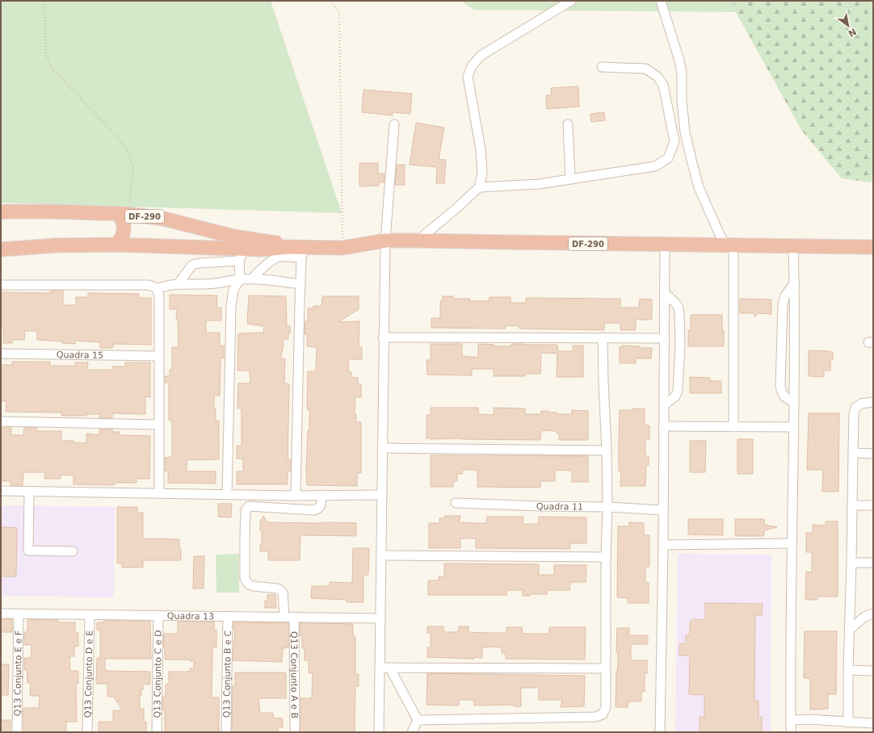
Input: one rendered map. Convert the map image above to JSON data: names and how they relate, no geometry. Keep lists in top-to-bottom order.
{
  "streets": {
    "highway": ["DF-290"],
    "street": [
      "Quadra 15",
      "Quadra 11",
      "Quadra 13",
      "Q13 Conjunto E e F",
      "Q13 Conjunto D e E",
      "Q13 Conjunto C e D",
      "Q13 Conjunto B e C",
      "Q13 Conjunto A e B"
    ]
  },
  "crossings": [
    ["Quadra 13", "Q13 Conjunto E e F"],
    ["Quadra 13", "Q13 Conjunto D e E"],
    ["Quadra 13", "Q13 Conjunto C e D"],
    ["Quadra 13", "Q13 Conjunto B e C"],
    ["Quadra 13", "Q13 Conjunto A e B"]
  ],
  "north": "bottom right"
}
